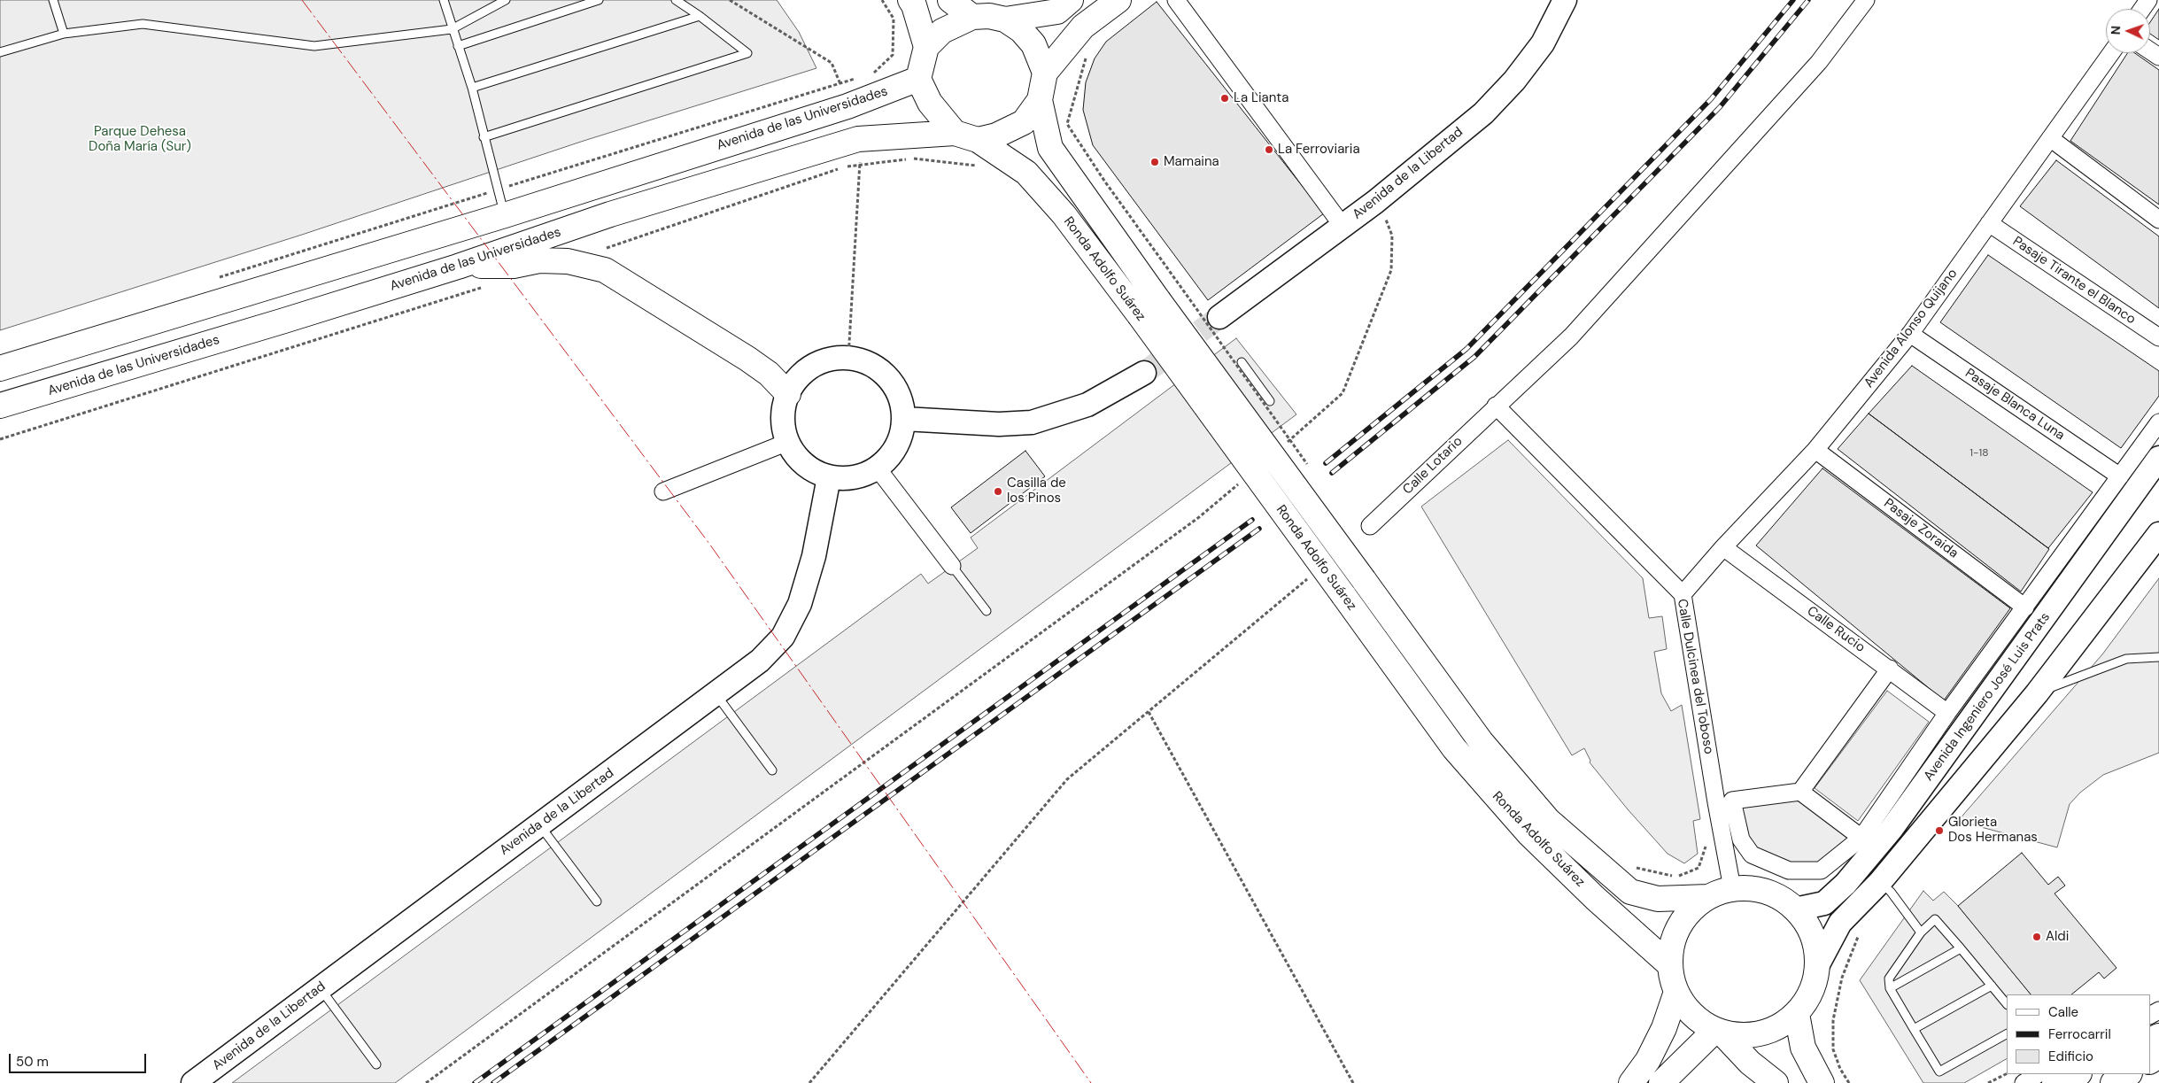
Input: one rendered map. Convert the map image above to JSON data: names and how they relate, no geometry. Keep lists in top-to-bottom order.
{
  "streets": {
    "main road": [
      "Avenida de las Universidades",
      "Avenida de la Libertad",
      "Ronda Adolfo Suárez",
      "Avenida Ingeniero José Luis Prats"
    ],
    "street": [
      "Pasaje Tirante el Blanco",
      "Avenida Alonso Quijano",
      "Pasaje Blanca Luna",
      "Calle Lotario",
      "Pasaje Zoraida",
      "Calle Rucio",
      "Calle Dulcinea del Toboso"
    ]
  },
  "crossings": [
    ["Avenida de las Universidades", "Ronda Adolfo Suárez"],
    ["Ronda Adolfo Suárez", "Calle Dulcinea del Toboso"],
    ["Ronda Adolfo Suárez", "Avenida Ingeniero José Luis Prats"],
    ["Pasaje Tirante el Blanco", "Avenida Alonso Quijano"],
    ["Avenida Alonso Quijano", "Pasaje Blanca Luna"],
    ["Avenida Alonso Quijano", "Pasaje Zoraida"],
    ["Avenida Alonso Quijano", "Calle Rucio"],
    ["Avenida Alonso Quijano", "Calle Dulcinea del Toboso"],
    ["Pasaje Blanca Luna", "Avenida Ingeniero José Luis Prats"],
    ["Calle Lotario", "Calle Dulcinea del Toboso"],
    ["Pasaje Zoraida", "Avenida Ingeniero José Luis Prats"],
    ["Calle Rucio", "Avenida Ingeniero José Luis Prats"],
    ["Calle Dulcinea del Toboso", "Avenida Ingeniero José Luis Prats"]
  ],
  "parks": ["Parque Dehesa Doña María (Sur)"],
  "places": [
    "La Lianta",
    "La Ferroviaria",
    "Mamaina",
    "Casilla de los Pinos",
    "Glorieta Dos Hermanas",
    "Aldi"
  ],
  "house_numbers": ["1-18"],
  "legend": ["Calle", "Ferrocarril", "Edificio"],
  "scale_bar": "50 m",
  "north": "left"
}
